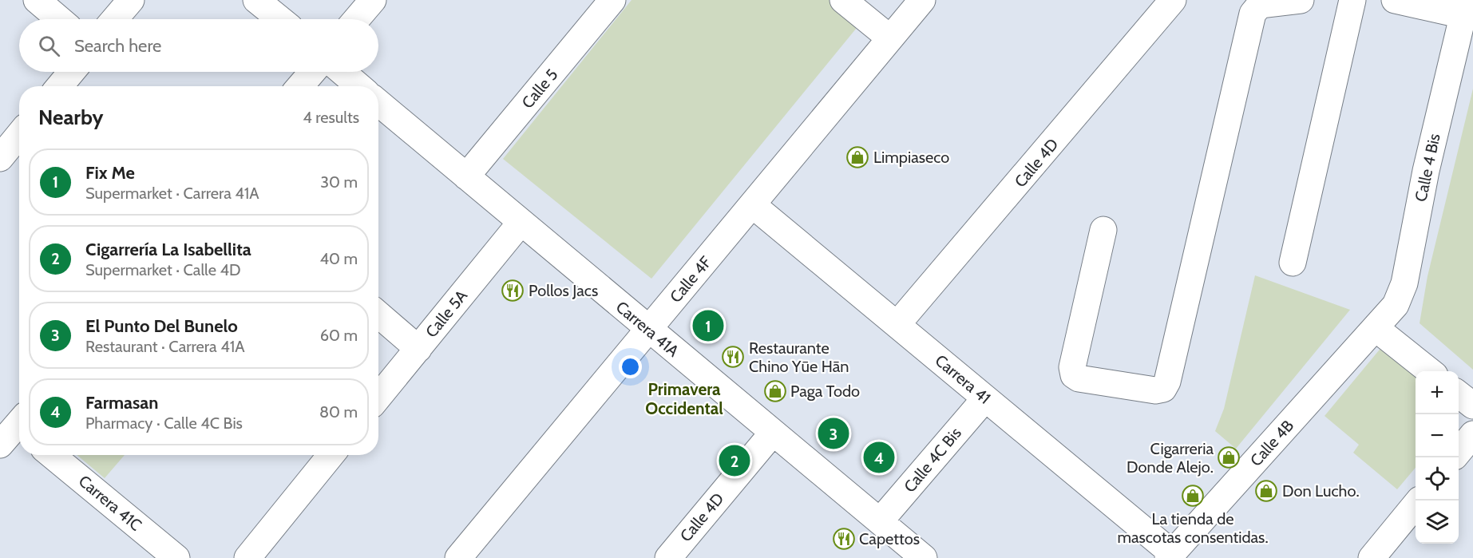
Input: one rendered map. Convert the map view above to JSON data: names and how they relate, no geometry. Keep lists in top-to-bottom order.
{
  "streets": {
    "street": [
      "Calle 5",
      "Calle 4D",
      "Calle 4 Bis",
      "Calle 4F",
      "Calle 5A",
      "Carrera 41A",
      "Carrera 41",
      "Calle 4B",
      "Calle 4C Bis",
      "Carrera 41C"
    ]
  },
  "crossings": [
    ["Calle 5", "Carrera 41A"],
    ["Calle 4D", "Carrera 41A"],
    ["Calle 4D", "Carrera 41"],
    ["Calle 4 Bis", "Calle 4B"],
    ["Calle 4F", "Carrera 41A"],
    ["Calle 4F", "Carrera 41"],
    ["Calle 5A", "Carrera 41A"],
    ["Carrera 41A", "Calle 4C Bis"],
    ["Carrera 41", "Calle 4B"],
    ["Carrera 41", "Calle 4C Bis"]
  ],
  "districts": ["Primavera Occidental"],
  "places": {
    "shop": [
      "Limpiaseco",
      "Paga Todo",
      "Cigarreria Donde Alejo.",
      "Don Lucho.",
      "La tienda de mascotas consentidas."
    ],
    "restaurant": ["Pollos Jacs", "Restaurante Chino Yūe Hān", "Capettos"]
  },
  "page": {
    "search": "Search here",
    "heading": ["Nearby", "4 results"],
    "list": [
      {
        "mark": "1",
        "name": "Fix Me",
        "note": "Supermarket · Carrera 41A",
        "value": "30 m"
      },
      {
        "mark": "2",
        "name": "Cigarrería La Isabellita",
        "note": "Supermarket · Calle 4D",
        "value": "40 m"
      },
      {
        "mark": "3",
        "name": "El Punto Del Bunelo",
        "note": "Restaurant · Carrera 41A",
        "value": "60 m"
      },
      {
        "mark": "4",
        "name": "Farmasan",
        "note": "Pharmacy · Calle 4C Bis",
        "value": "80 m"
      }
    ],
    "pins": [
      "1",
      "3",
      "4",
      "2"
    ],
    "map_buttons": ["+", "−"]
  }
}
